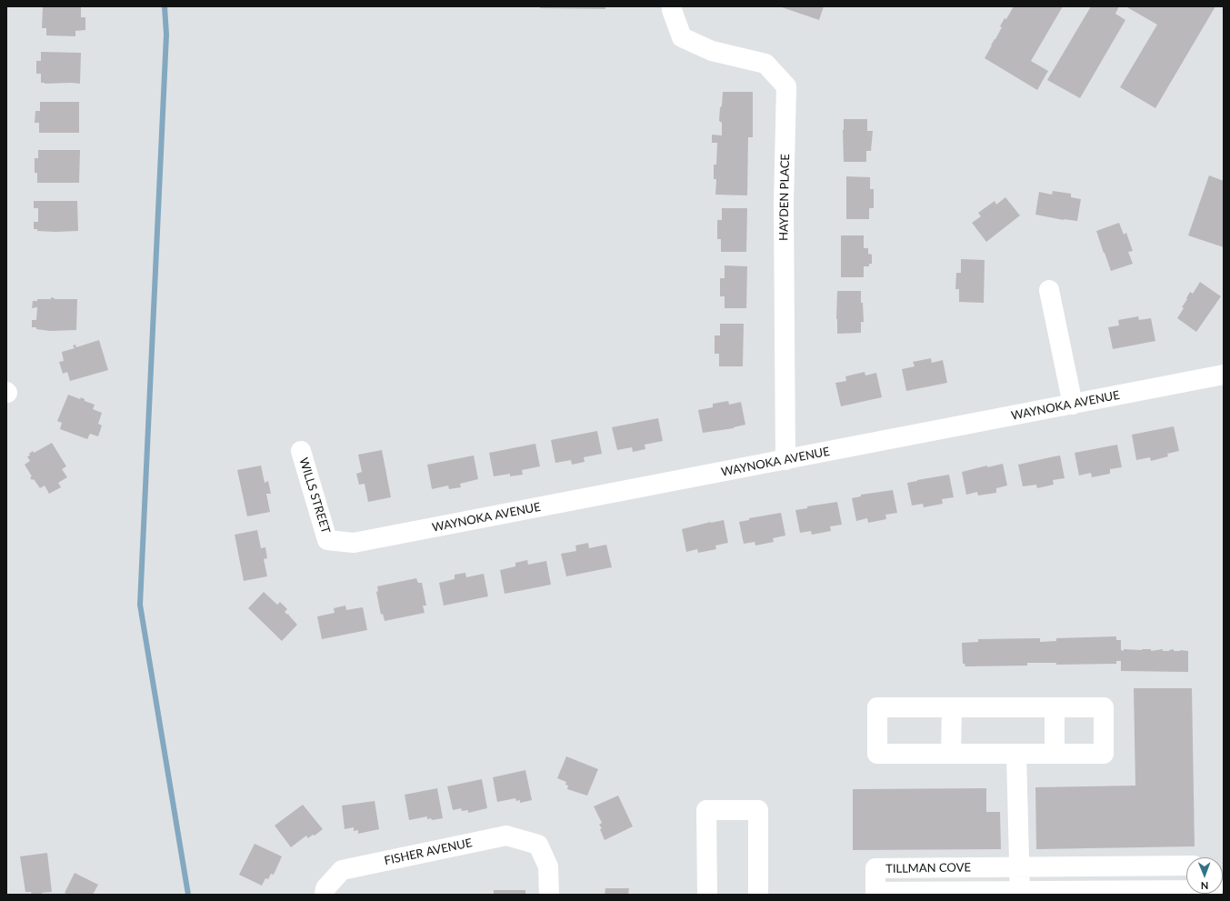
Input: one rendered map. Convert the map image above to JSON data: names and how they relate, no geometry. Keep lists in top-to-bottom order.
{
  "streets": {
    "street": [
      "HAYDEN PLACE",
      "WAYNOKA AVENUE",
      "WILLS STREET",
      "FISHER AVENUE",
      "TILLMAN COVE"
    ]
  },
  "crossings": [
    ["HAYDEN PLACE", "WAYNOKA AVENUE"],
    ["WAYNOKA AVENUE", "WILLS STREET"]
  ],
  "north": "bottom"
}
